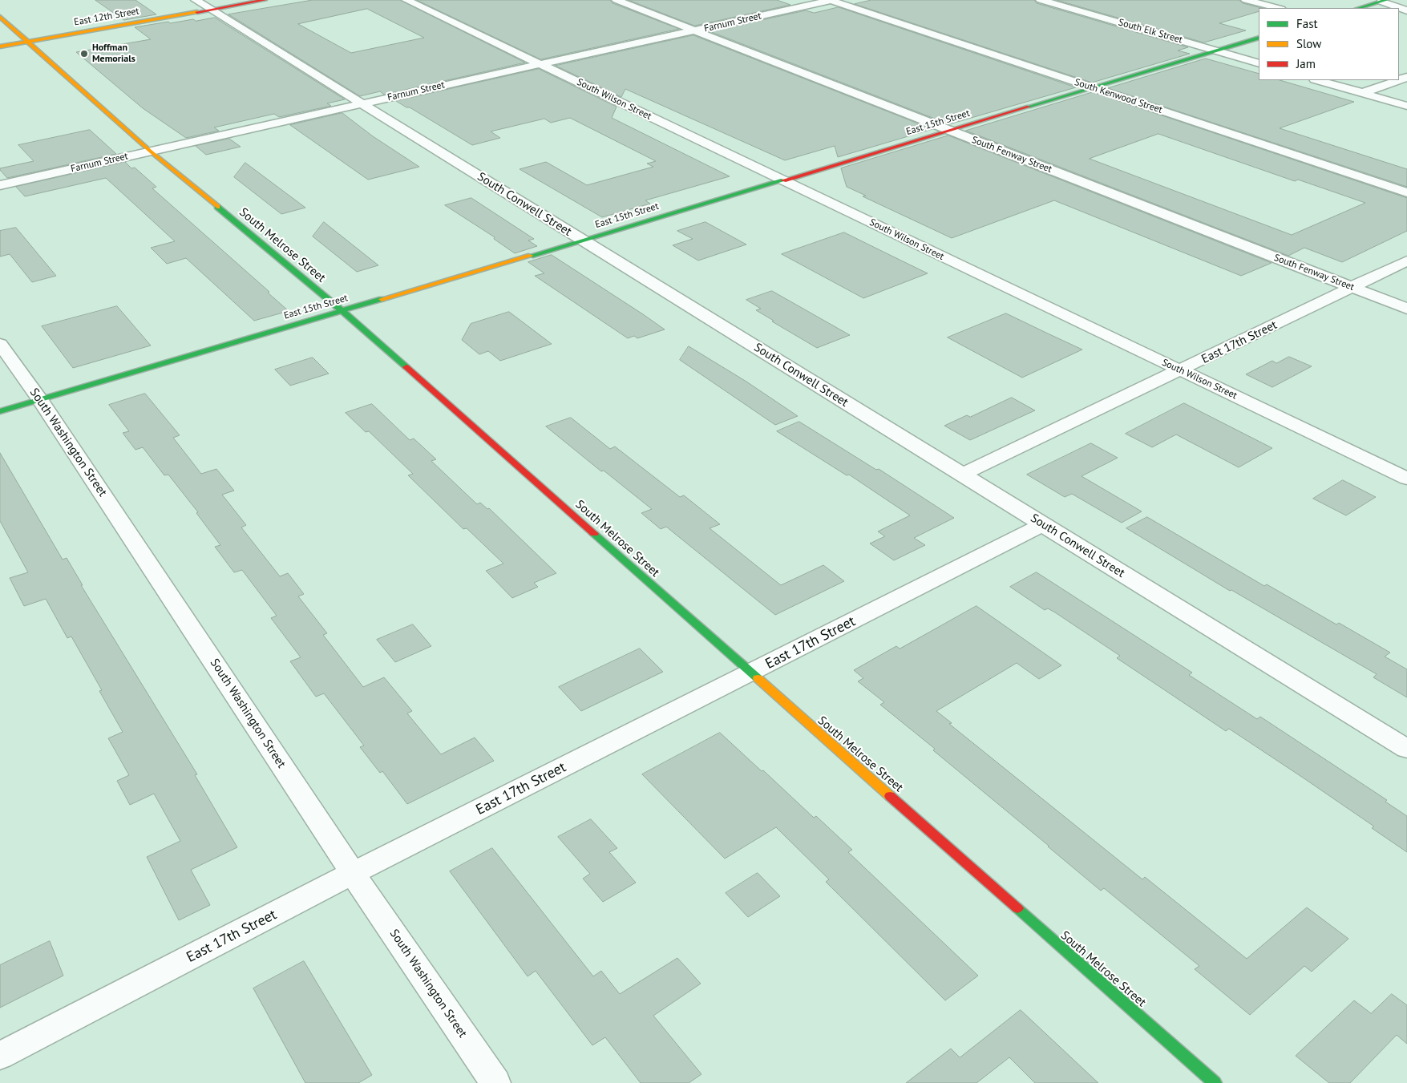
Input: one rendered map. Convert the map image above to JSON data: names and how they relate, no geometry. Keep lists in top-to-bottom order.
{
  "streets": {
    "street": [
      "East 12th Street",
      "Farnum Street",
      "South Elk Street",
      "South Kenwood Street",
      "South Wilson Street",
      "East 15th Street",
      "South Fenway Street",
      "South Conwell Street",
      "South Melrose Street",
      "East 17th Street",
      "South Washington Street"
    ]
  },
  "crossings": [
    ["East 12th Street", "South Conwell Street"],
    ["East 12th Street", "South Melrose Street"],
    ["Farnum Street", "South Kenwood Street"],
    ["Farnum Street", "South Wilson Street"],
    ["Farnum Street", "South Fenway Street"],
    ["Farnum Street", "South Conwell Street"],
    ["Farnum Street", "South Melrose Street"],
    ["South Elk Street", "East 15th Street"],
    ["South Kenwood Street", "East 15th Street"],
    ["South Wilson Street", "East 15th Street"],
    ["South Wilson Street", "East 17th Street"],
    ["East 15th Street", "South Fenway Street"],
    ["East 15th Street", "South Conwell Street"],
    ["East 15th Street", "South Melrose Street"],
    ["East 15th Street", "South Washington Street"],
    ["South Fenway Street", "East 17th Street"],
    ["South Conwell Street", "East 17th Street"],
    ["South Melrose Street", "East 17th Street"],
    ["East 17th Street", "South Washington Street"]
  ],
  "places": ["Hoffman Memorials"],
  "legend": ["Fast", "Slow", "Jam"]
}
